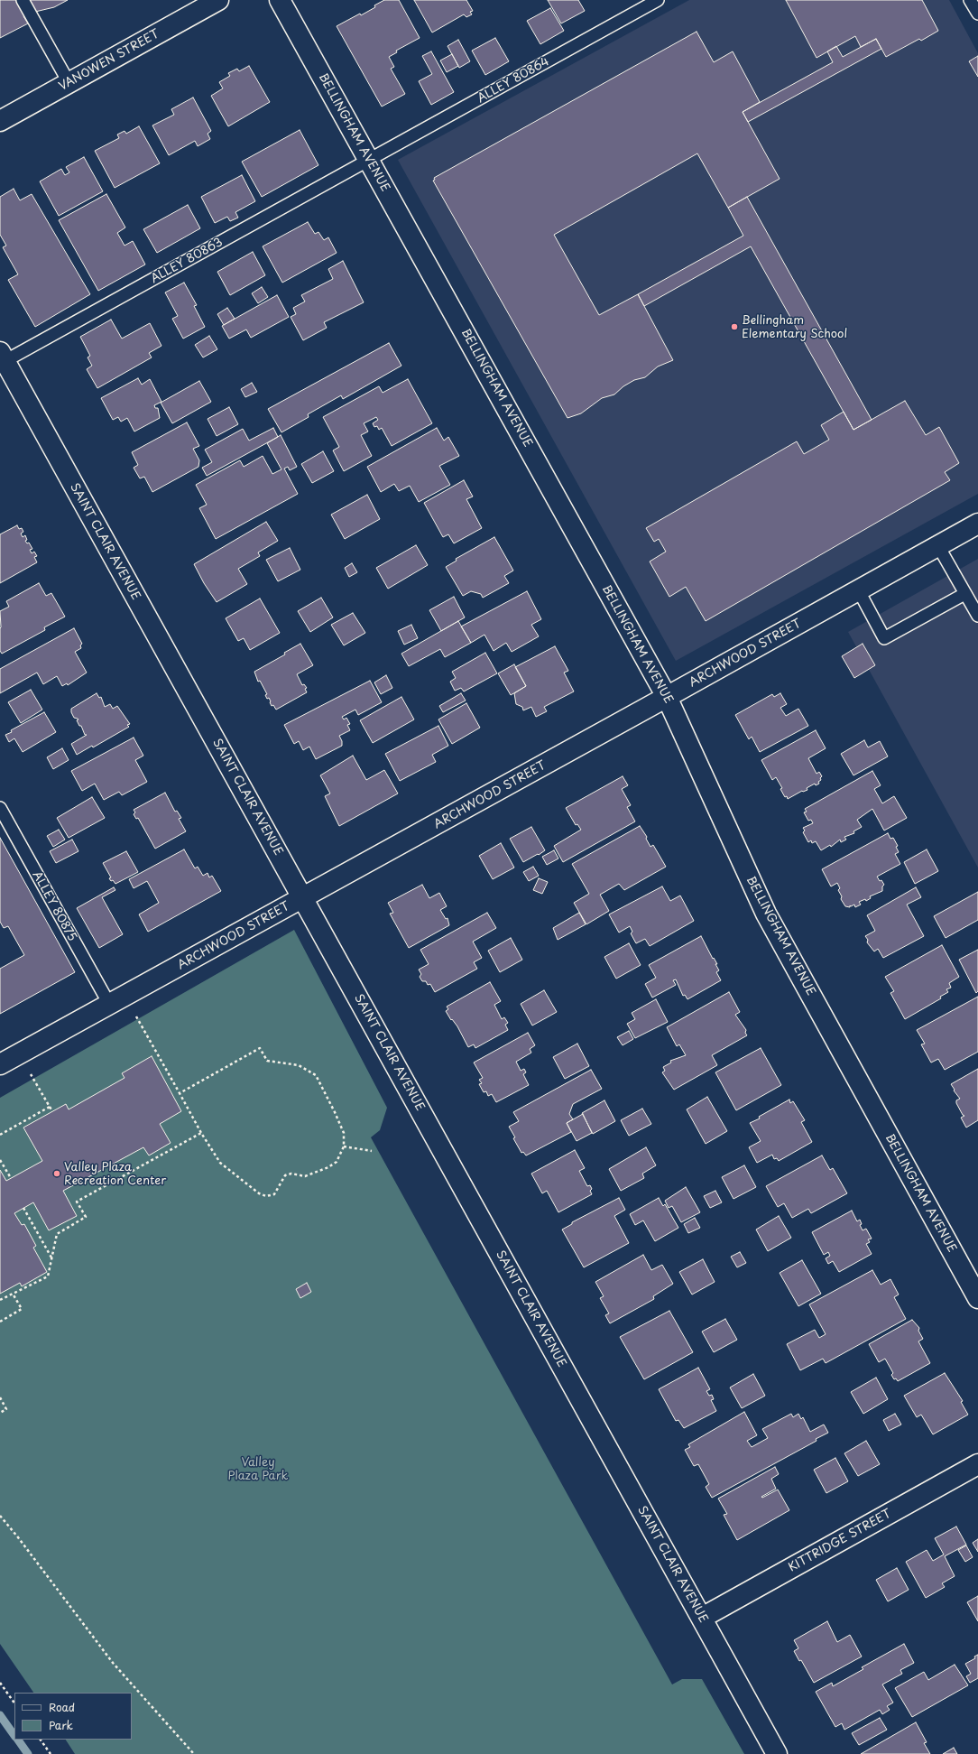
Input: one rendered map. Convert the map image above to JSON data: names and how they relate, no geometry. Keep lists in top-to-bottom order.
{
  "streets": {
    "street": [
      "VANOWEN STREET",
      "BELLINGHAM AVENUE",
      "SAINT CLAIR AVENUE",
      "ARCHWOOD STREET",
      "KITTRIDGE STREET"
    ],
    "lane": ["ALLEY 80864", "ALLEY 80863", "ALLEY 80875"]
  },
  "crossings": [
    ["ALLEY 80864", "BELLINGHAM AVENUE"],
    ["ALLEY 80864", "ALLEY 80863"],
    ["BELLINGHAM AVENUE", "ALLEY 80863"],
    ["BELLINGHAM AVENUE", "ARCHWOOD STREET"],
    ["ALLEY 80863", "SAINT CLAIR AVENUE"],
    ["SAINT CLAIR AVENUE", "ARCHWOOD STREET"],
    ["SAINT CLAIR AVENUE", "KITTRIDGE STREET"],
    ["ARCHWOOD STREET", "ALLEY 80875"]
  ],
  "parks": ["Valley Plaza Park"],
  "places": ["Bellingham Elementary School", "Valley Plaza Recreation Center"],
  "legend": ["Road", "Park"]
}
